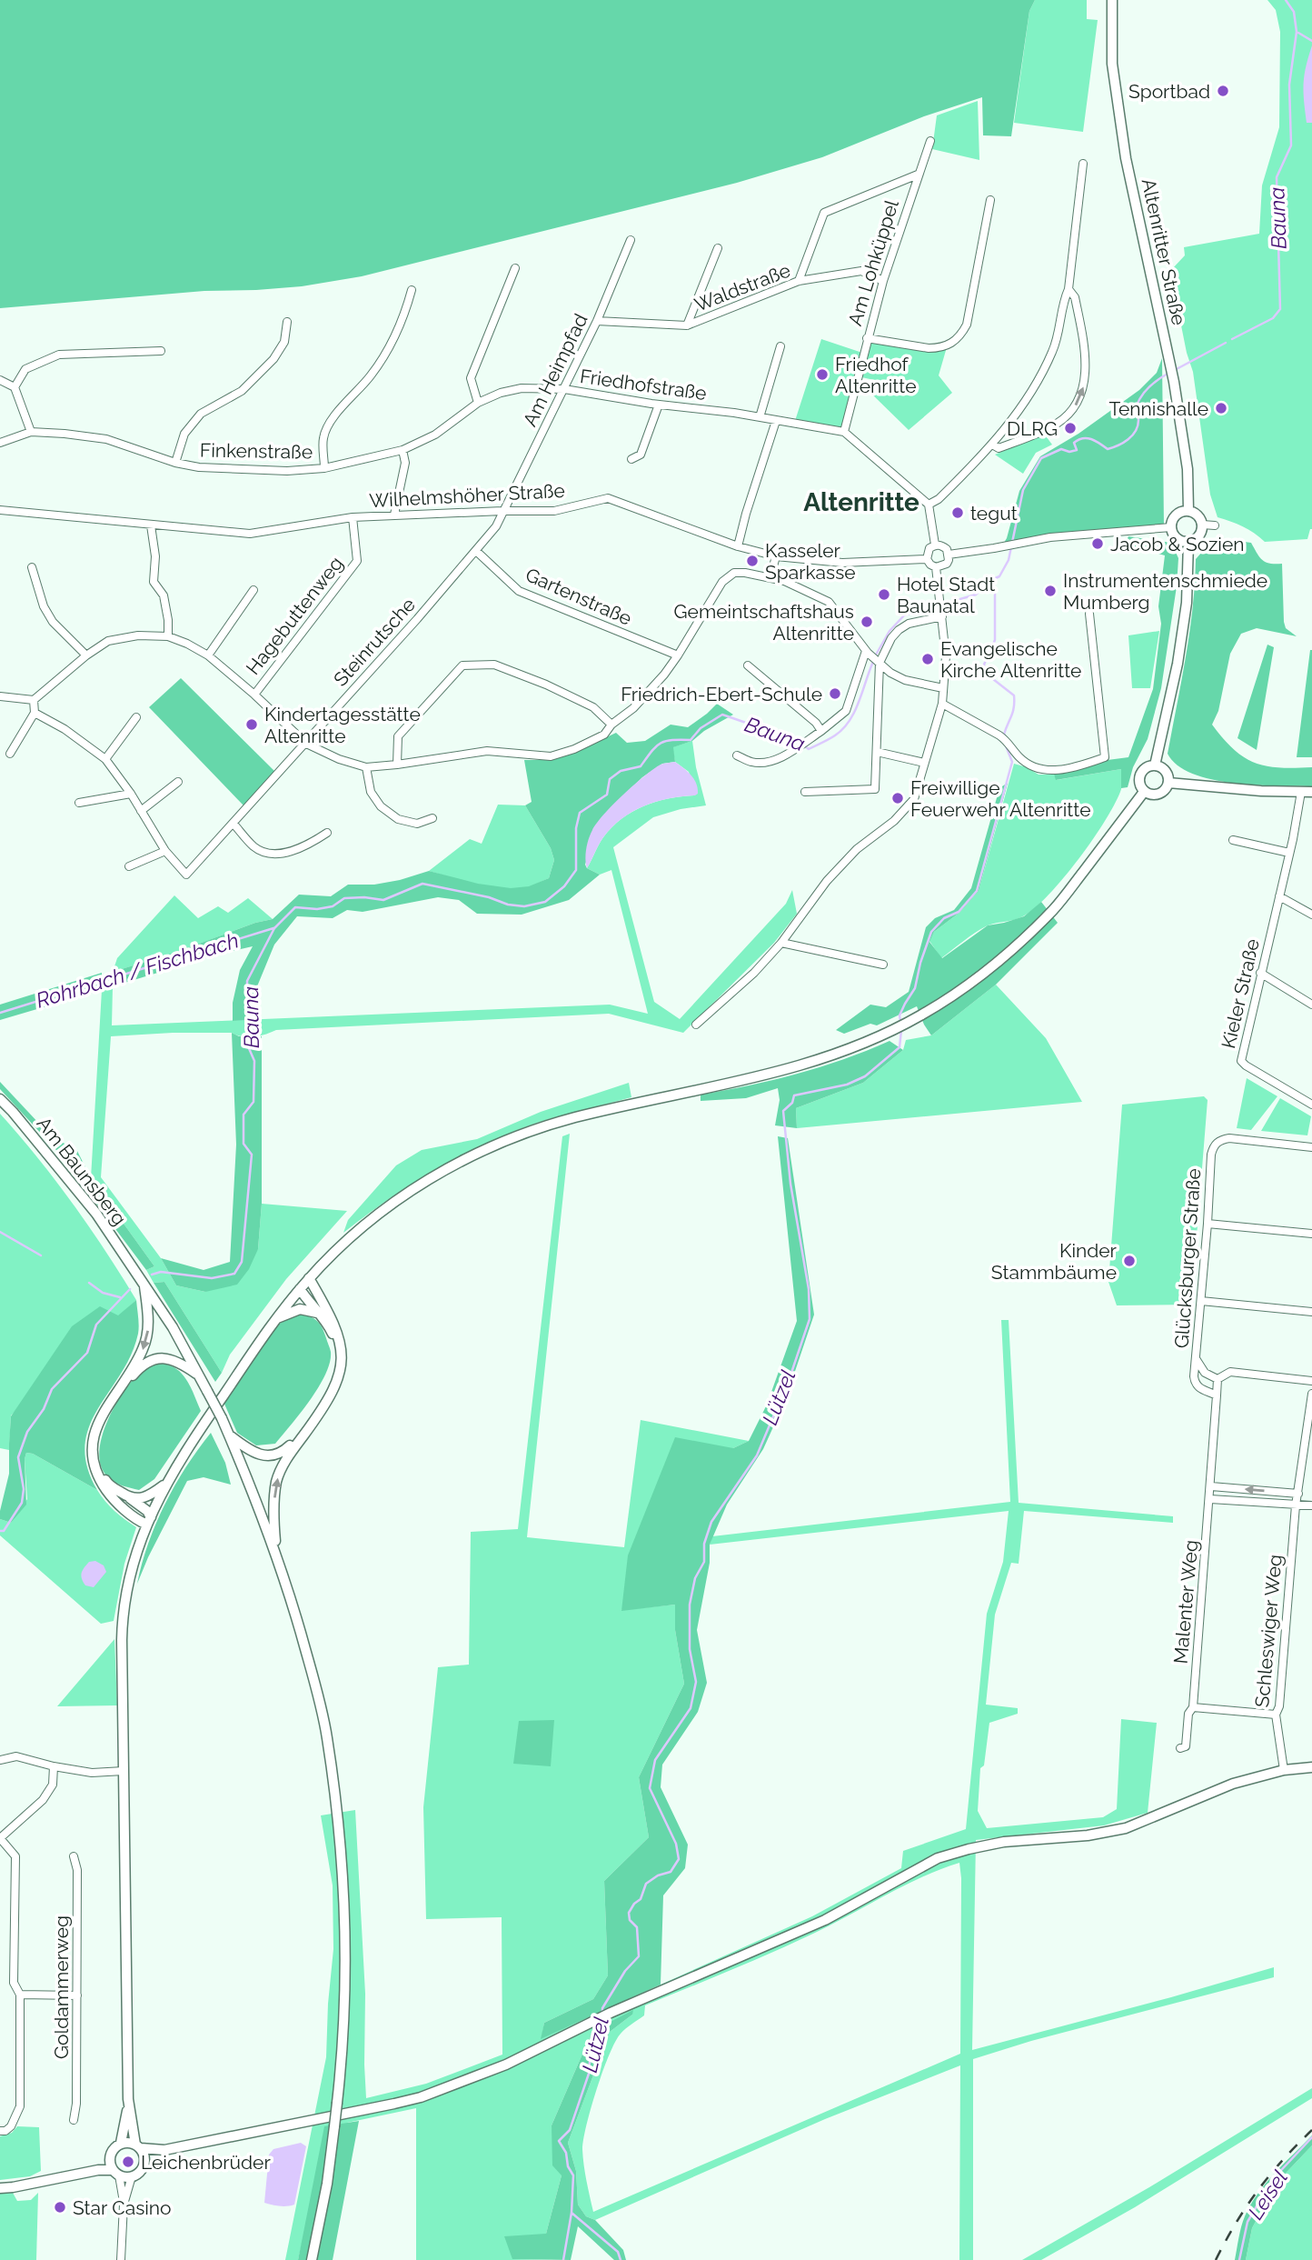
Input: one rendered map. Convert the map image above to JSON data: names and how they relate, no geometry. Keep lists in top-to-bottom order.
{
  "streets": {
    "main road": ["Altenritter Straße", "Am Baunsberg"],
    "street": [
      "Am Lohküppel",
      "Waldstraße",
      "Am Heimpfad",
      "Friedhofstraße",
      "Finkenstraße",
      "Wilhelmshöher Straße",
      "Gartenstraße",
      "Hagebuttenweg",
      "Steinrutsche",
      "Kieler Straße",
      "Glücksburger Straße",
      "Malenter Weg",
      "Schleswiger Weg",
      "Goldammerweg"
    ]
  },
  "crossings": [
    ["Am Lohküppel", "Waldstraße"],
    ["Am Lohküppel", "Friedhofstraße"],
    ["Waldstraße", "Am Heimpfad"],
    ["Am Heimpfad", "Friedhofstraße"],
    ["Am Heimpfad", "Wilhelmshöher Straße"],
    ["Am Heimpfad", "Steinrutsche"],
    ["Friedhofstraße", "Finkenstraße"],
    ["Wilhelmshöher Straße", "Hagebuttenweg"],
    ["Wilhelmshöher Straße", "Steinrutsche"],
    ["Gartenstraße", "Steinrutsche"]
  ],
  "districts": ["Altenritte"],
  "water": [
    "Bauna",
    "Rohrbach / Fischbach",
    "Lützel",
    "Leisel"
  ],
  "places": [
    "Sportbad",
    "Friedhof Altenritte",
    "Tennishalle",
    "DLRG",
    "tegut",
    "Jacob & Sozien",
    "Kasseler Sparkasse",
    "Instrumentenschmiede Mumberg",
    "Hotel Stadt Baunatal",
    "Gemeintschaftshaus Altenritte",
    "Evangelische Kirche Altenritte",
    "Friedrich-Ebert-Schule",
    "Kindertagesstätte Altenritte",
    "Freiwillige Feuerwehr Altenritte",
    "Kinder Stammbäume",
    "Leichenbrüder",
    "Star Casino"
  ]
}
